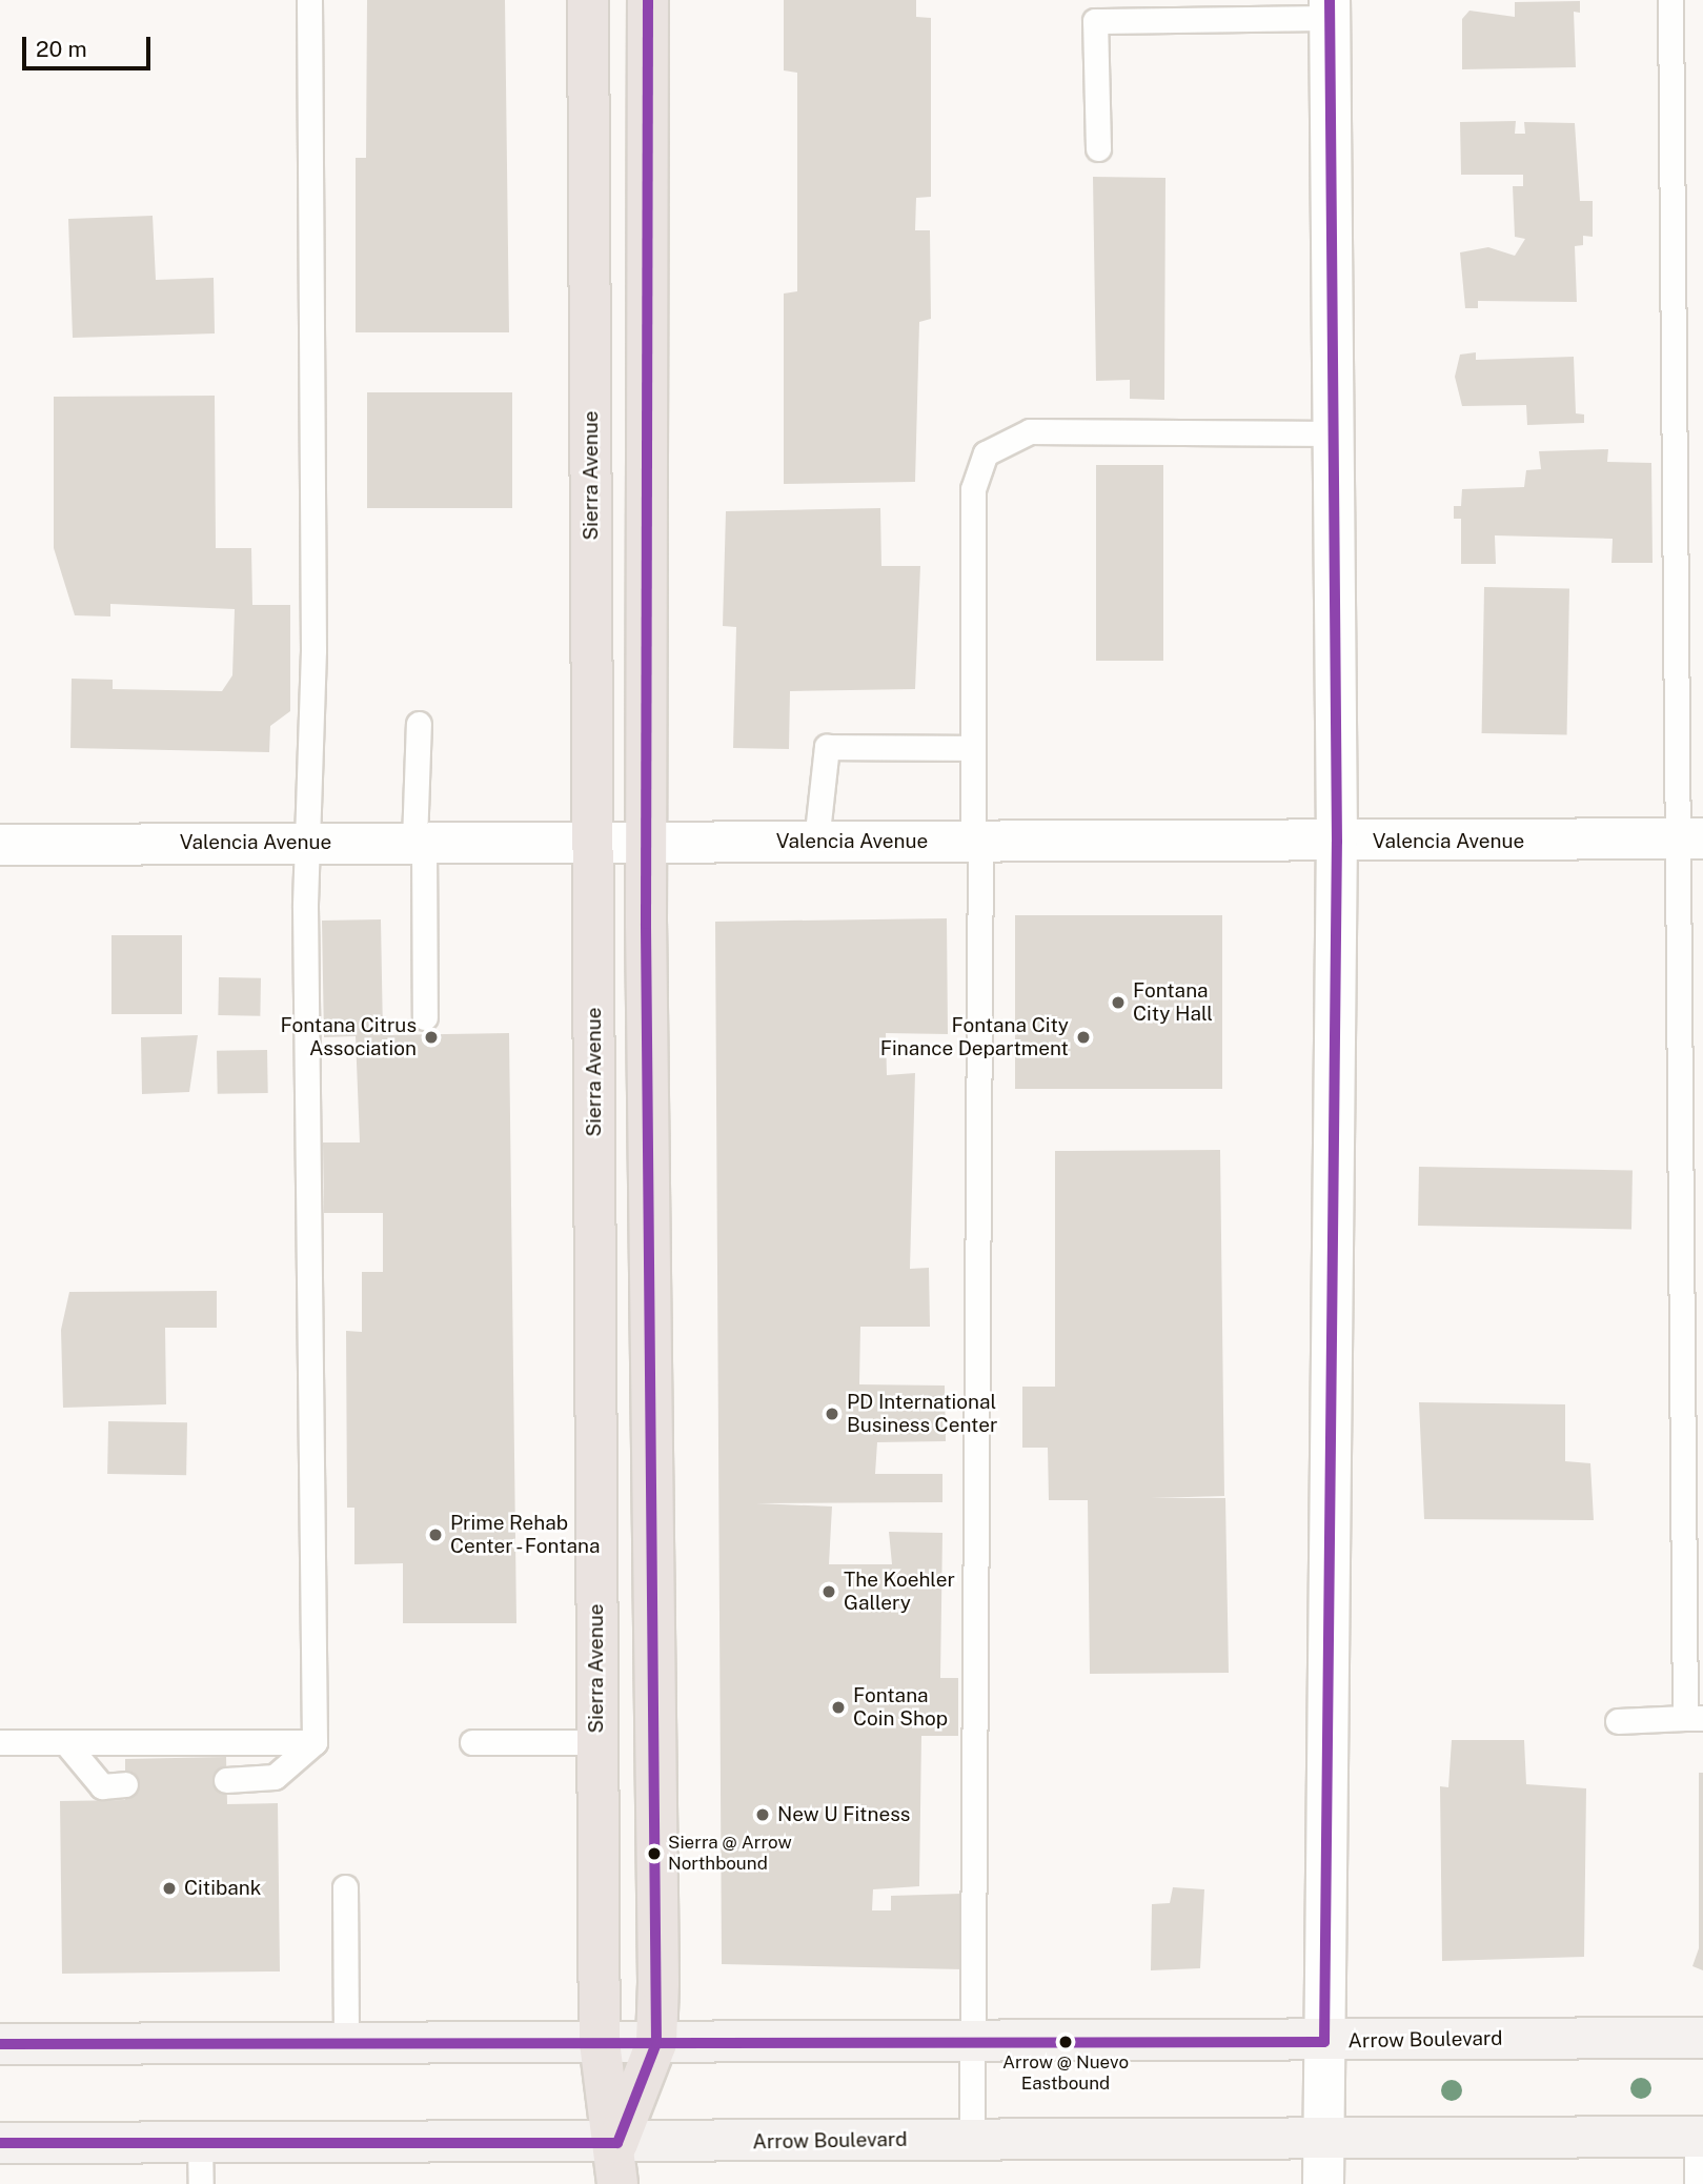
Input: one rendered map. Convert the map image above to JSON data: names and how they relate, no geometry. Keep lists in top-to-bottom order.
{
  "streets": {
    "main road": ["Sierra Avenue", "Arrow Boulevard"],
    "street": ["Valencia Avenue"]
  },
  "crossings": [
    ["Sierra Avenue", "Valencia Avenue"],
    ["Sierra Avenue", "Arrow Boulevard"]
  ],
  "places": [
    "Fontana City Hall",
    "Fontana Citrus Association",
    "Fontana City Finance Department",
    "PD International Business Center",
    "Prime Rehab Center - Fontana",
    "The Koehler Gallery",
    "Fontana Coin Shop",
    "New U Fitness",
    "Sierra @ Arrow Northbound",
    "Citibank",
    "Arrow @ Nuevo Eastbound"
  ],
  "scale_bar": "20 m"
}
